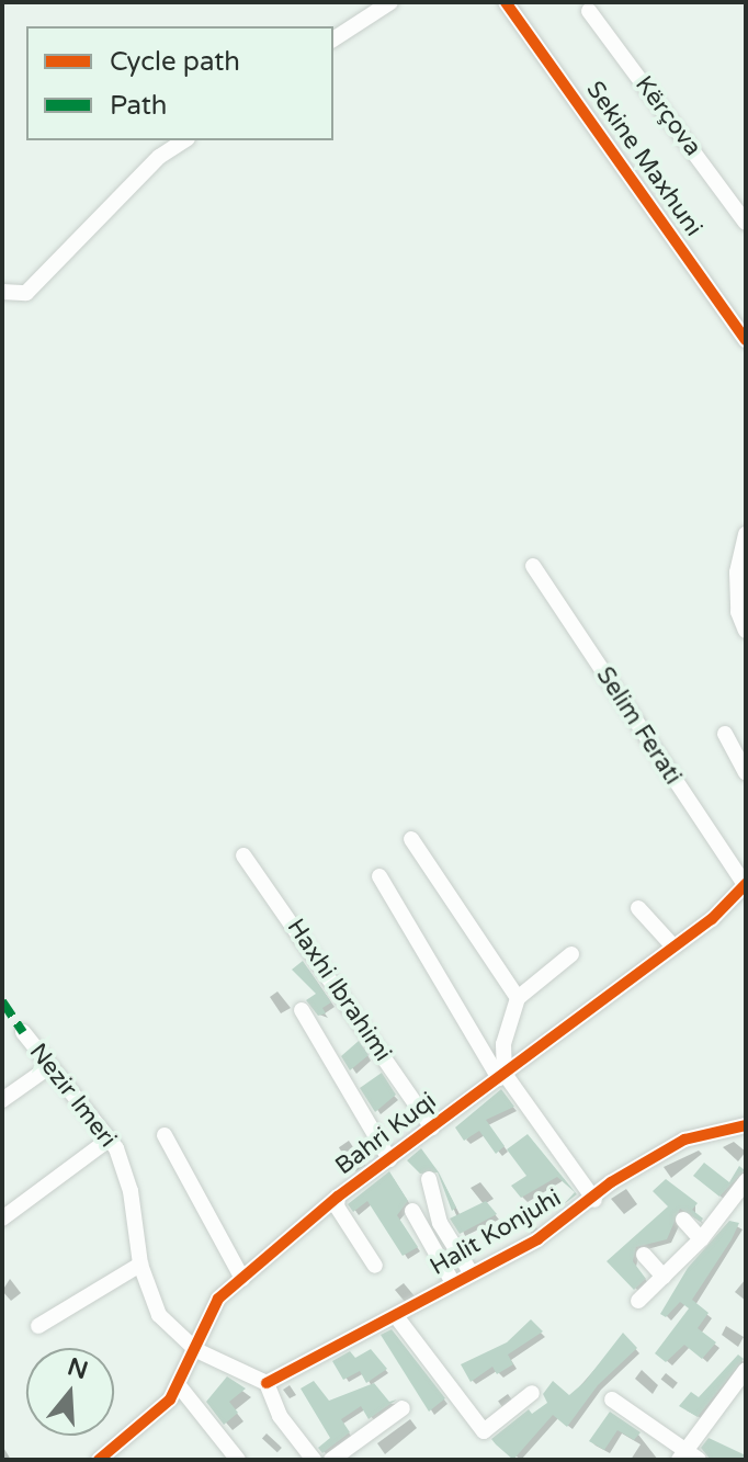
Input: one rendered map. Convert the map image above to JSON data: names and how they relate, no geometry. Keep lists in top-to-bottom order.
{
  "streets": {
    "street": [
      "Kërçova",
      "Sekine Maxhuni",
      "Selim Ferati",
      "Haxhi Ibrahimi",
      "Nezir Imeri",
      "Bahri Kuqi",
      "Halit Konjuhi"
    ]
  },
  "crossings": [
    ["Selim Ferati", "Bahri Kuqi"],
    ["Haxhi Ibrahimi", "Bahri Kuqi"],
    ["Nezir Imeri", "Bahri Kuqi"],
    ["Nezir Imeri", "Halit Konjuhi"]
  ],
  "legend": ["Cycle path", "Path"],
  "north": "top"
}
